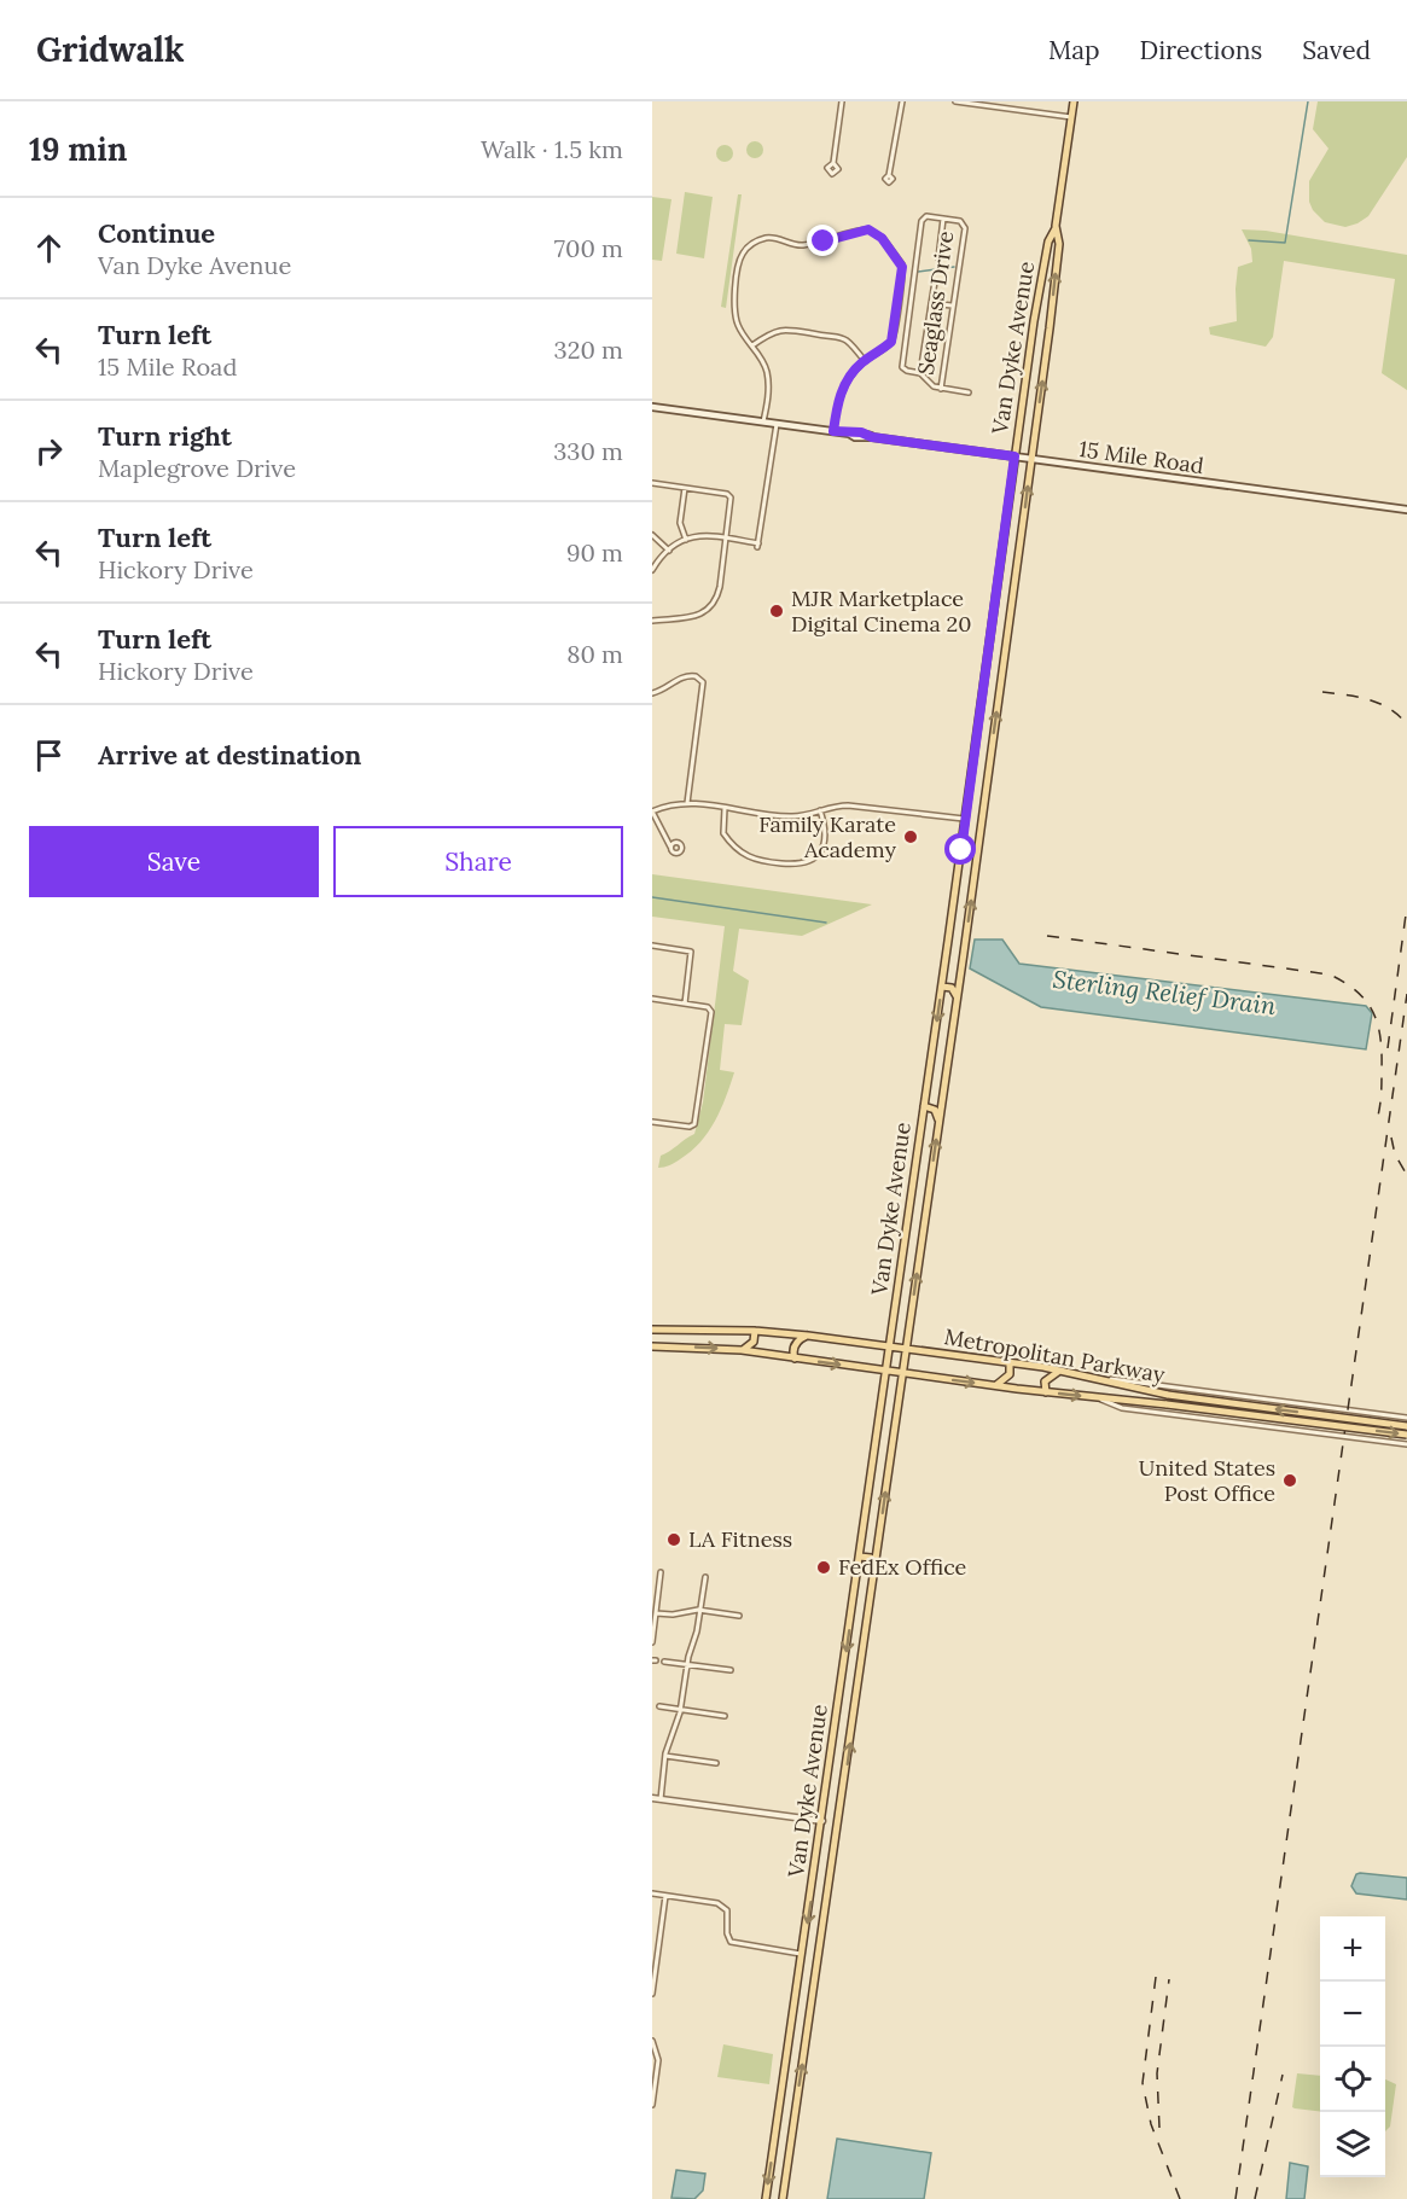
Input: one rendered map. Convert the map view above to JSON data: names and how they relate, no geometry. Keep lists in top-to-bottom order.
{
  "streets": {
    "main road": ["Van Dyke Avenue", "15 Mile Road", "Metropolitan Parkway"],
    "street": ["Seaglass Drive"]
  },
  "crossings": [
    ["Van Dyke Avenue", "15 Mile Road"],
    ["Van Dyke Avenue", "Metropolitan Parkway"]
  ],
  "water": ["Sterling Relief Drain"],
  "places": [
    "MJR Marketplace Digital Cinema 20",
    "Family Karate Academy",
    "United States Post Office",
    "LA Fitness",
    "FedEx Office"
  ],
  "page": {
    "header": "Gridwalk",
    "nav": ["Map", "Directions", "Saved"],
    "heading": ["19 min", "Walk · 1.5 km"],
    "list": [
      ["Continue", "Van Dyke Avenue", "700 m"],
      ["Turn left", "15 Mile Road", "320 m"],
      ["Turn right", "Maplegrove Drive", "330 m"],
      ["Turn left", "Hickory Drive", "90 m"],
      ["Turn left", "Hickory Drive", "80 m"],
      "Arrive at destination"
    ],
    "buttons": ["Save", "Share"],
    "map_buttons": ["+", "−"]
  }
}
